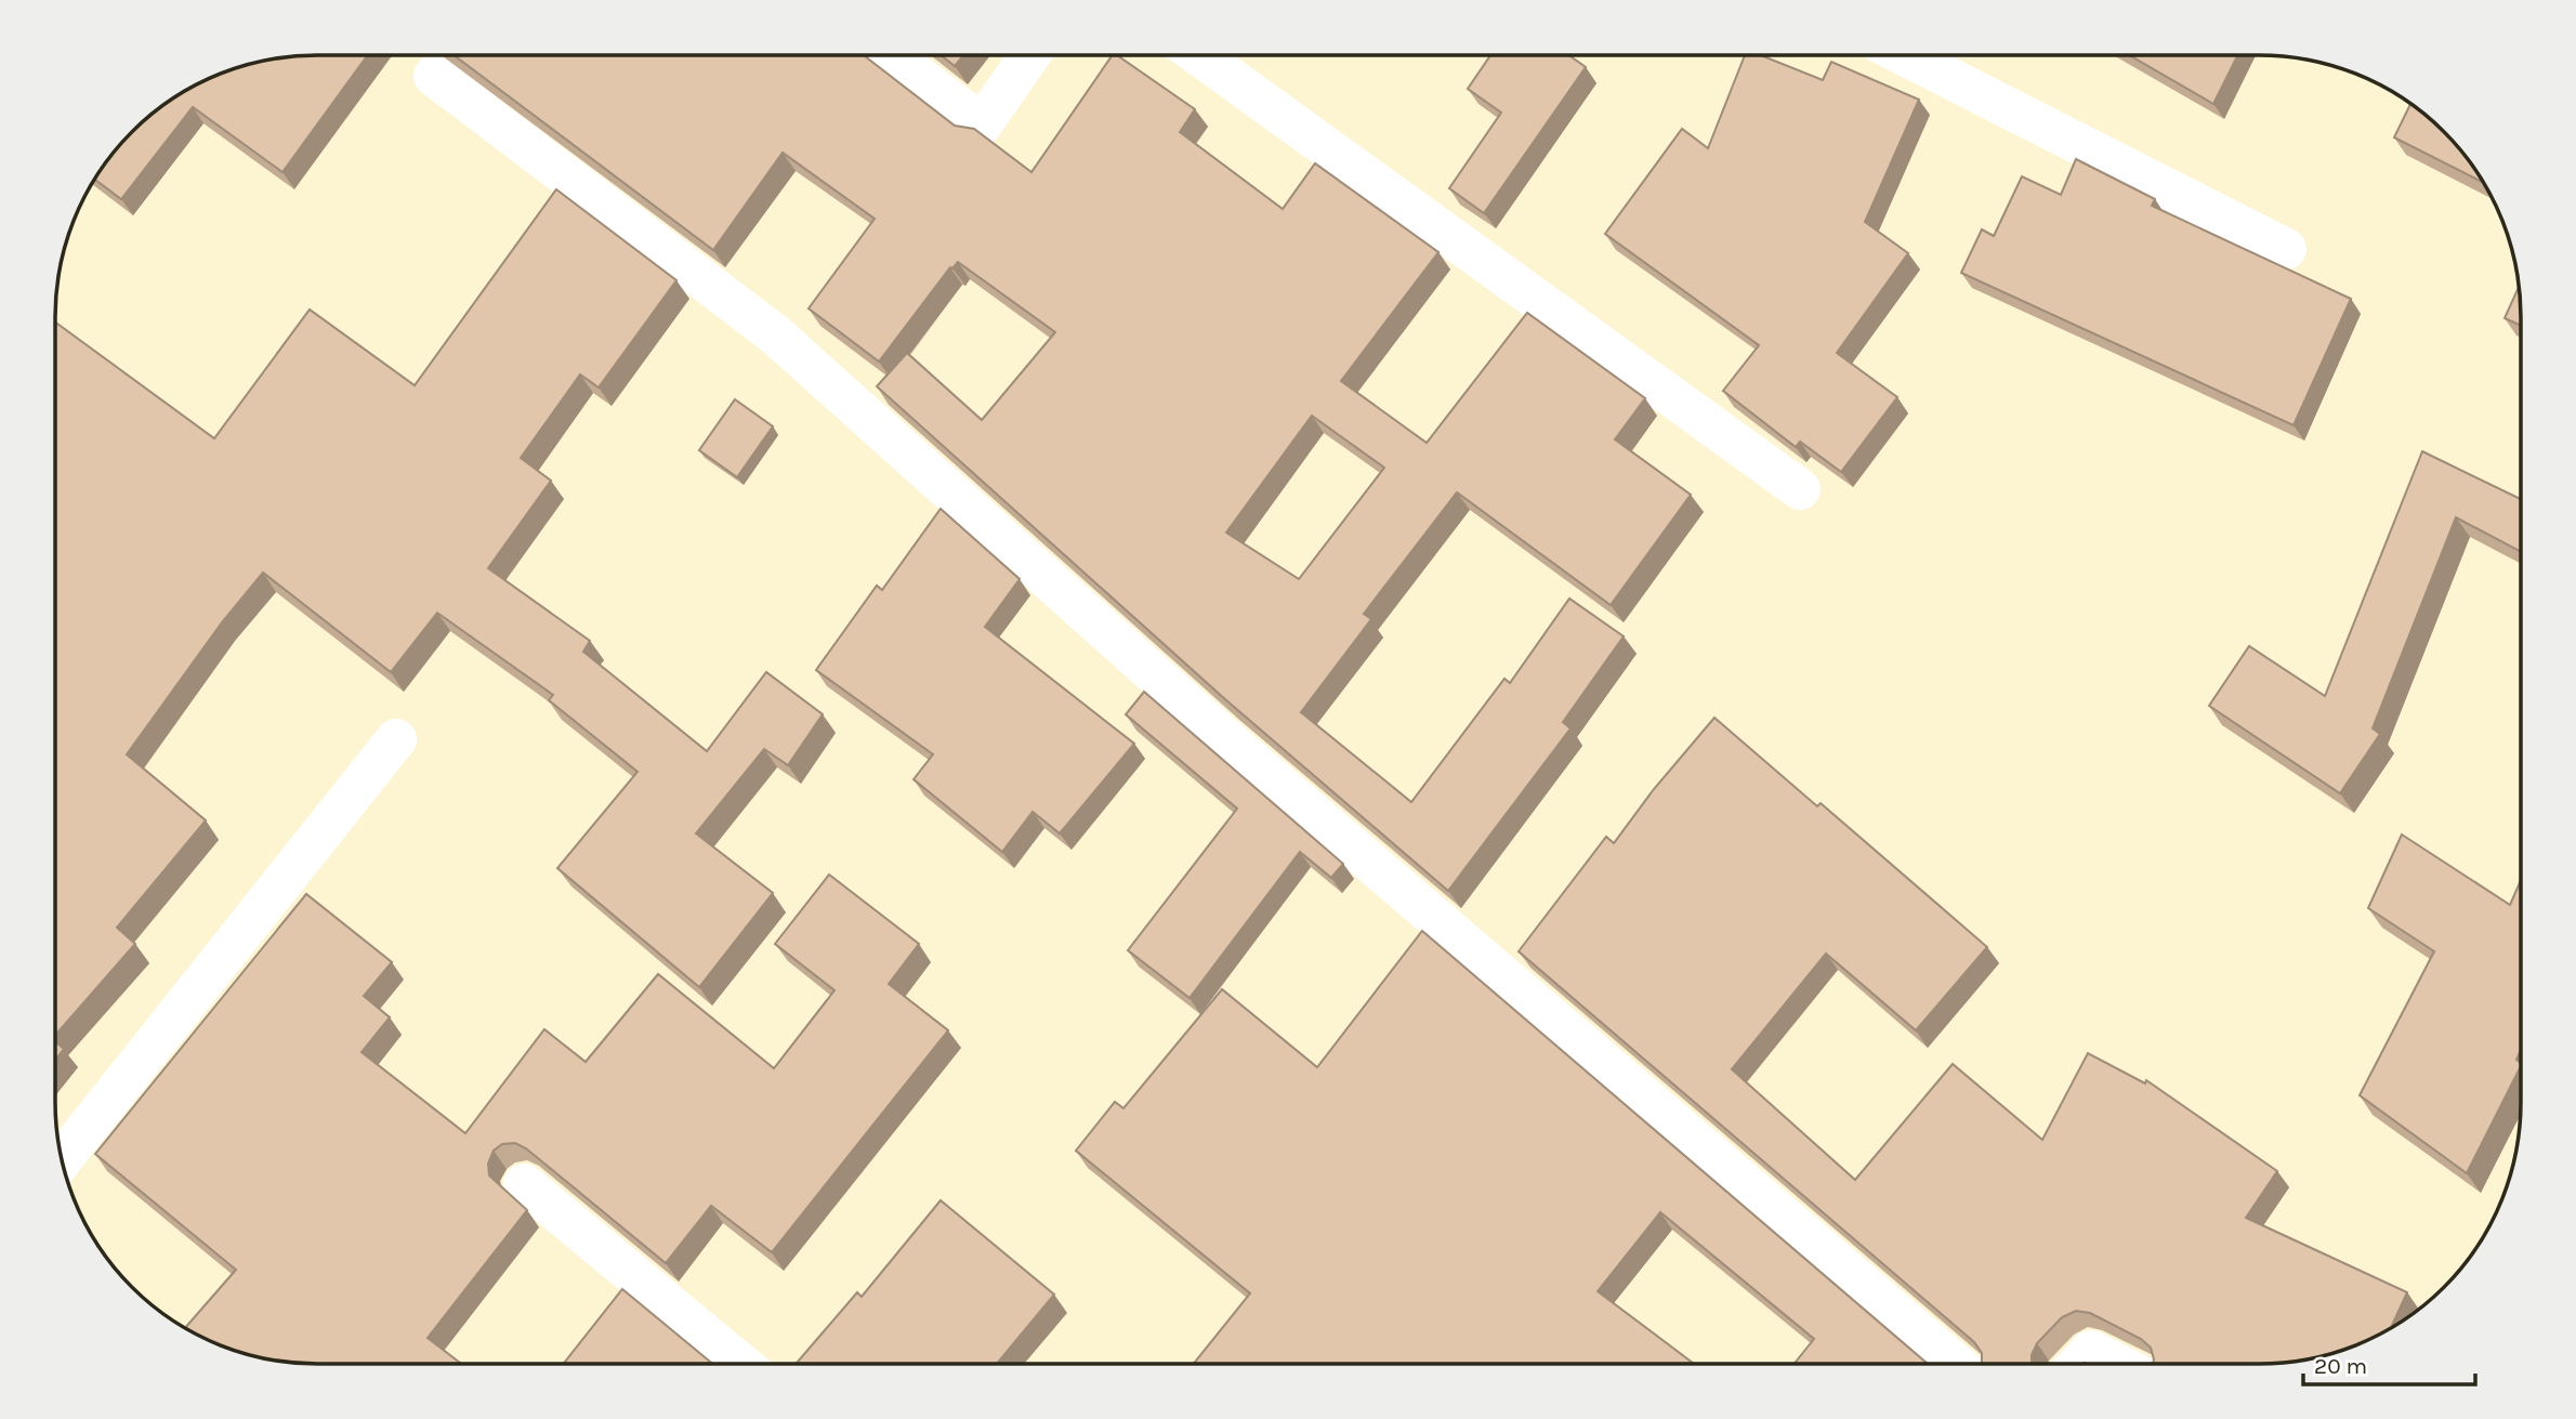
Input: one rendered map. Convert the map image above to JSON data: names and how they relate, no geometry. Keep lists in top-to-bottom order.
{
  "scale_bar": "20 m"
}
